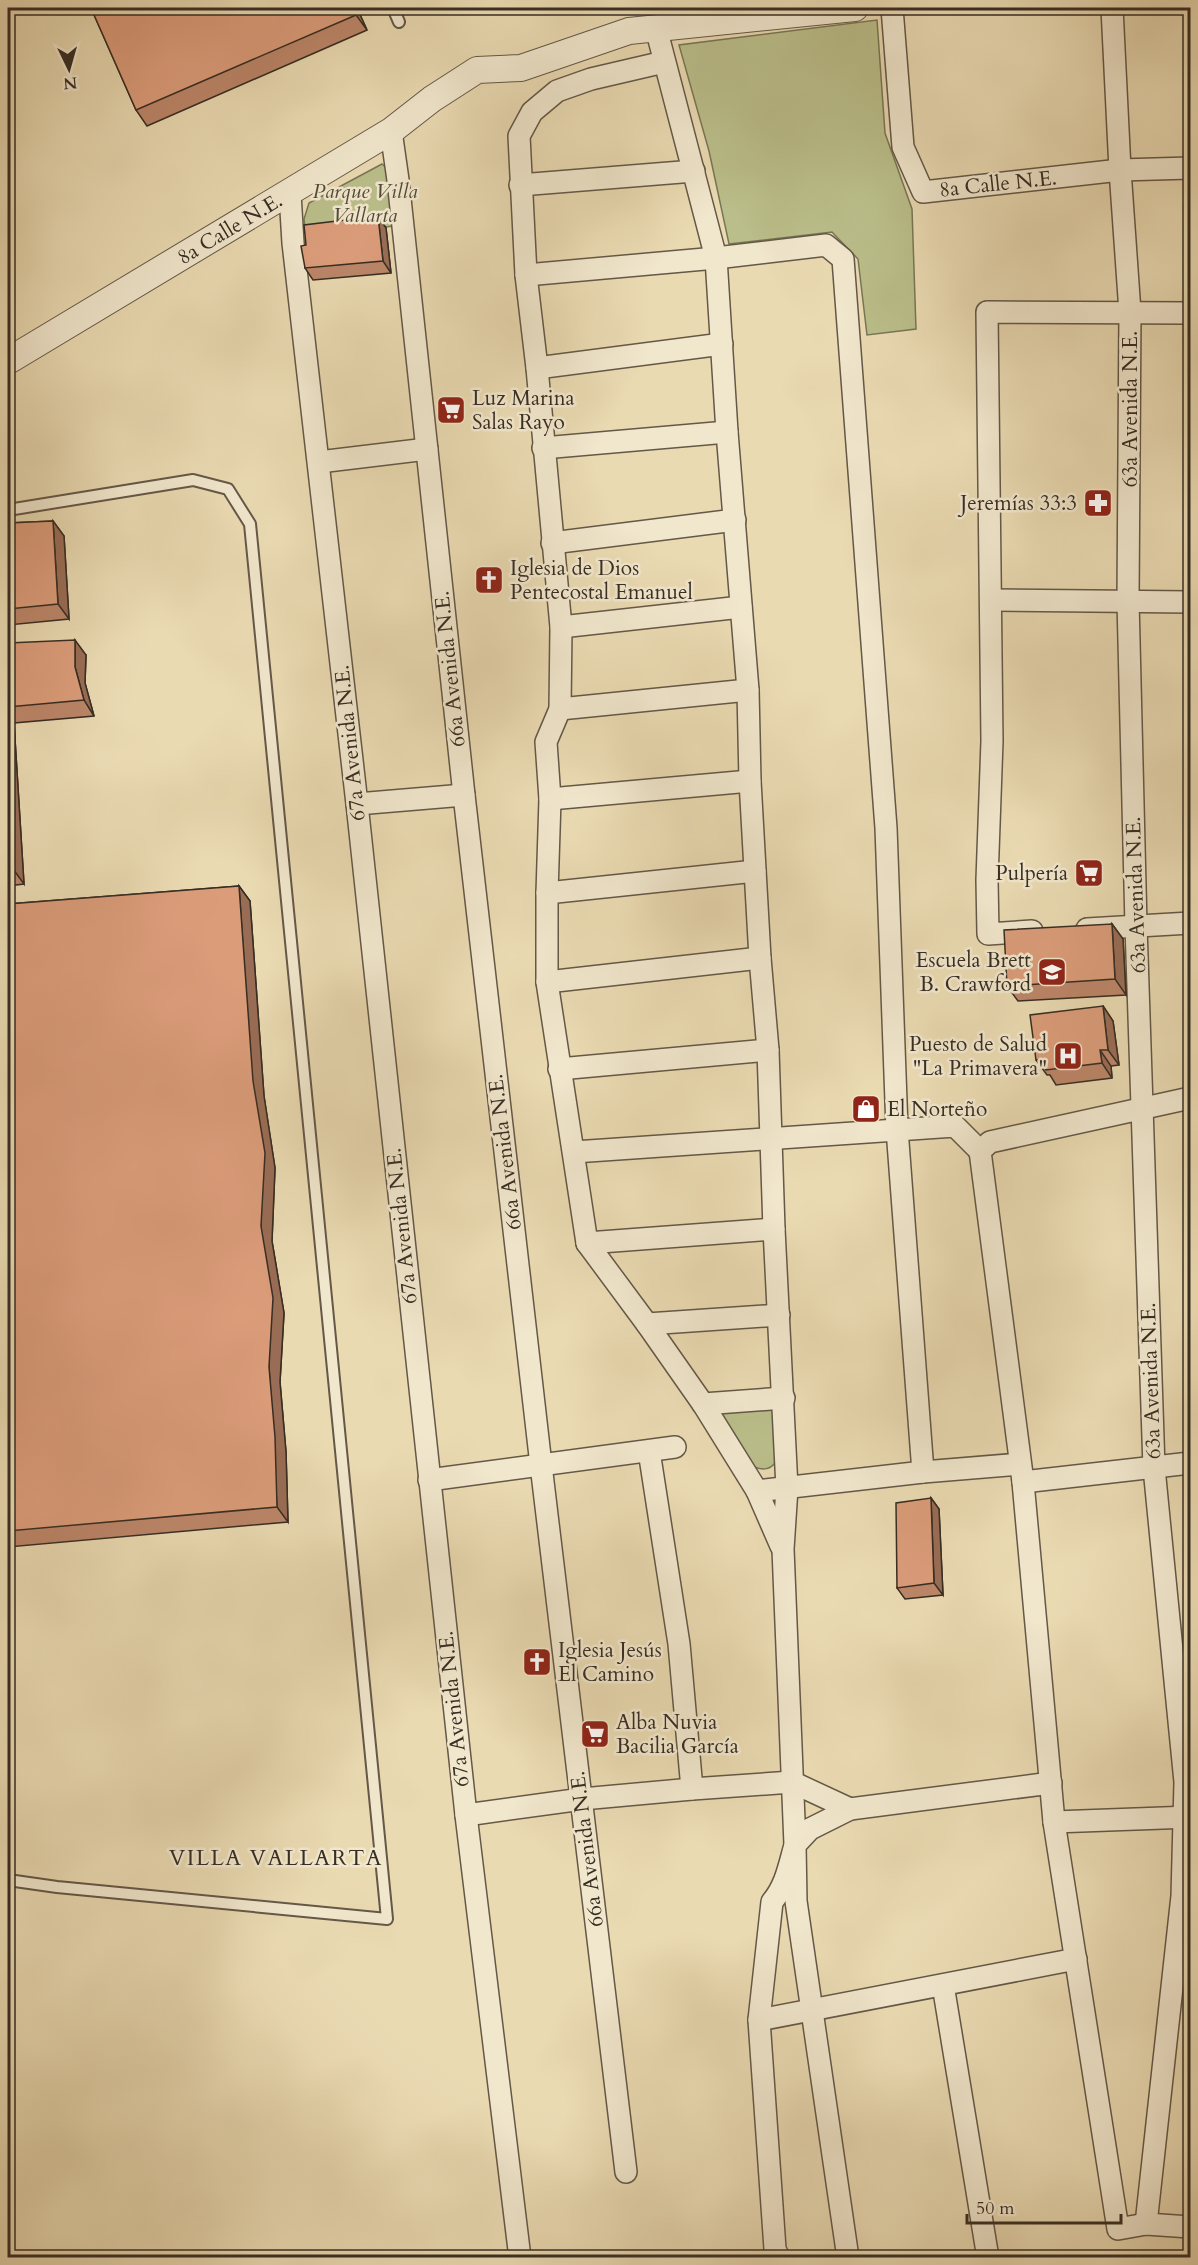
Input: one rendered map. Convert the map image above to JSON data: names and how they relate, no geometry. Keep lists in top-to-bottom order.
{
  "streets": {
    "street": [
      "8a Calle N.E.",
      "63a Avenida N.E.",
      "66a Avenida N.E.",
      "67a Avenida N.E."
    ]
  },
  "crossings": [
    ["8a Calle N.E.", "63a Avenida N.E."],
    ["8a Calle N.E.", "66a Avenida N.E."],
    ["8a Calle N.E.", "67a Avenida N.E."]
  ],
  "districts": ["VILLA VALLARTA"],
  "parks": ["Parque Villa Vallarta"],
  "places": {
    "supermarket": ["Luz Marina Salas Rayo", "Pulpería", "Alba Nuvia Bacilia García"],
    "pharmacy": ["Jeremías 33:3"],
    "church": ["Iglesia de Dios Pentecostal Emanuel", "Iglesia Jesús El Camino"],
    "school or university": ["Escuela Brett B. Crawford"],
    "hospital": ["Puesto de Salud \"La Primavera\""],
    "shop": ["El Norteño"]
  },
  "scale_bar": "50 m",
  "north": "bottom"
}
